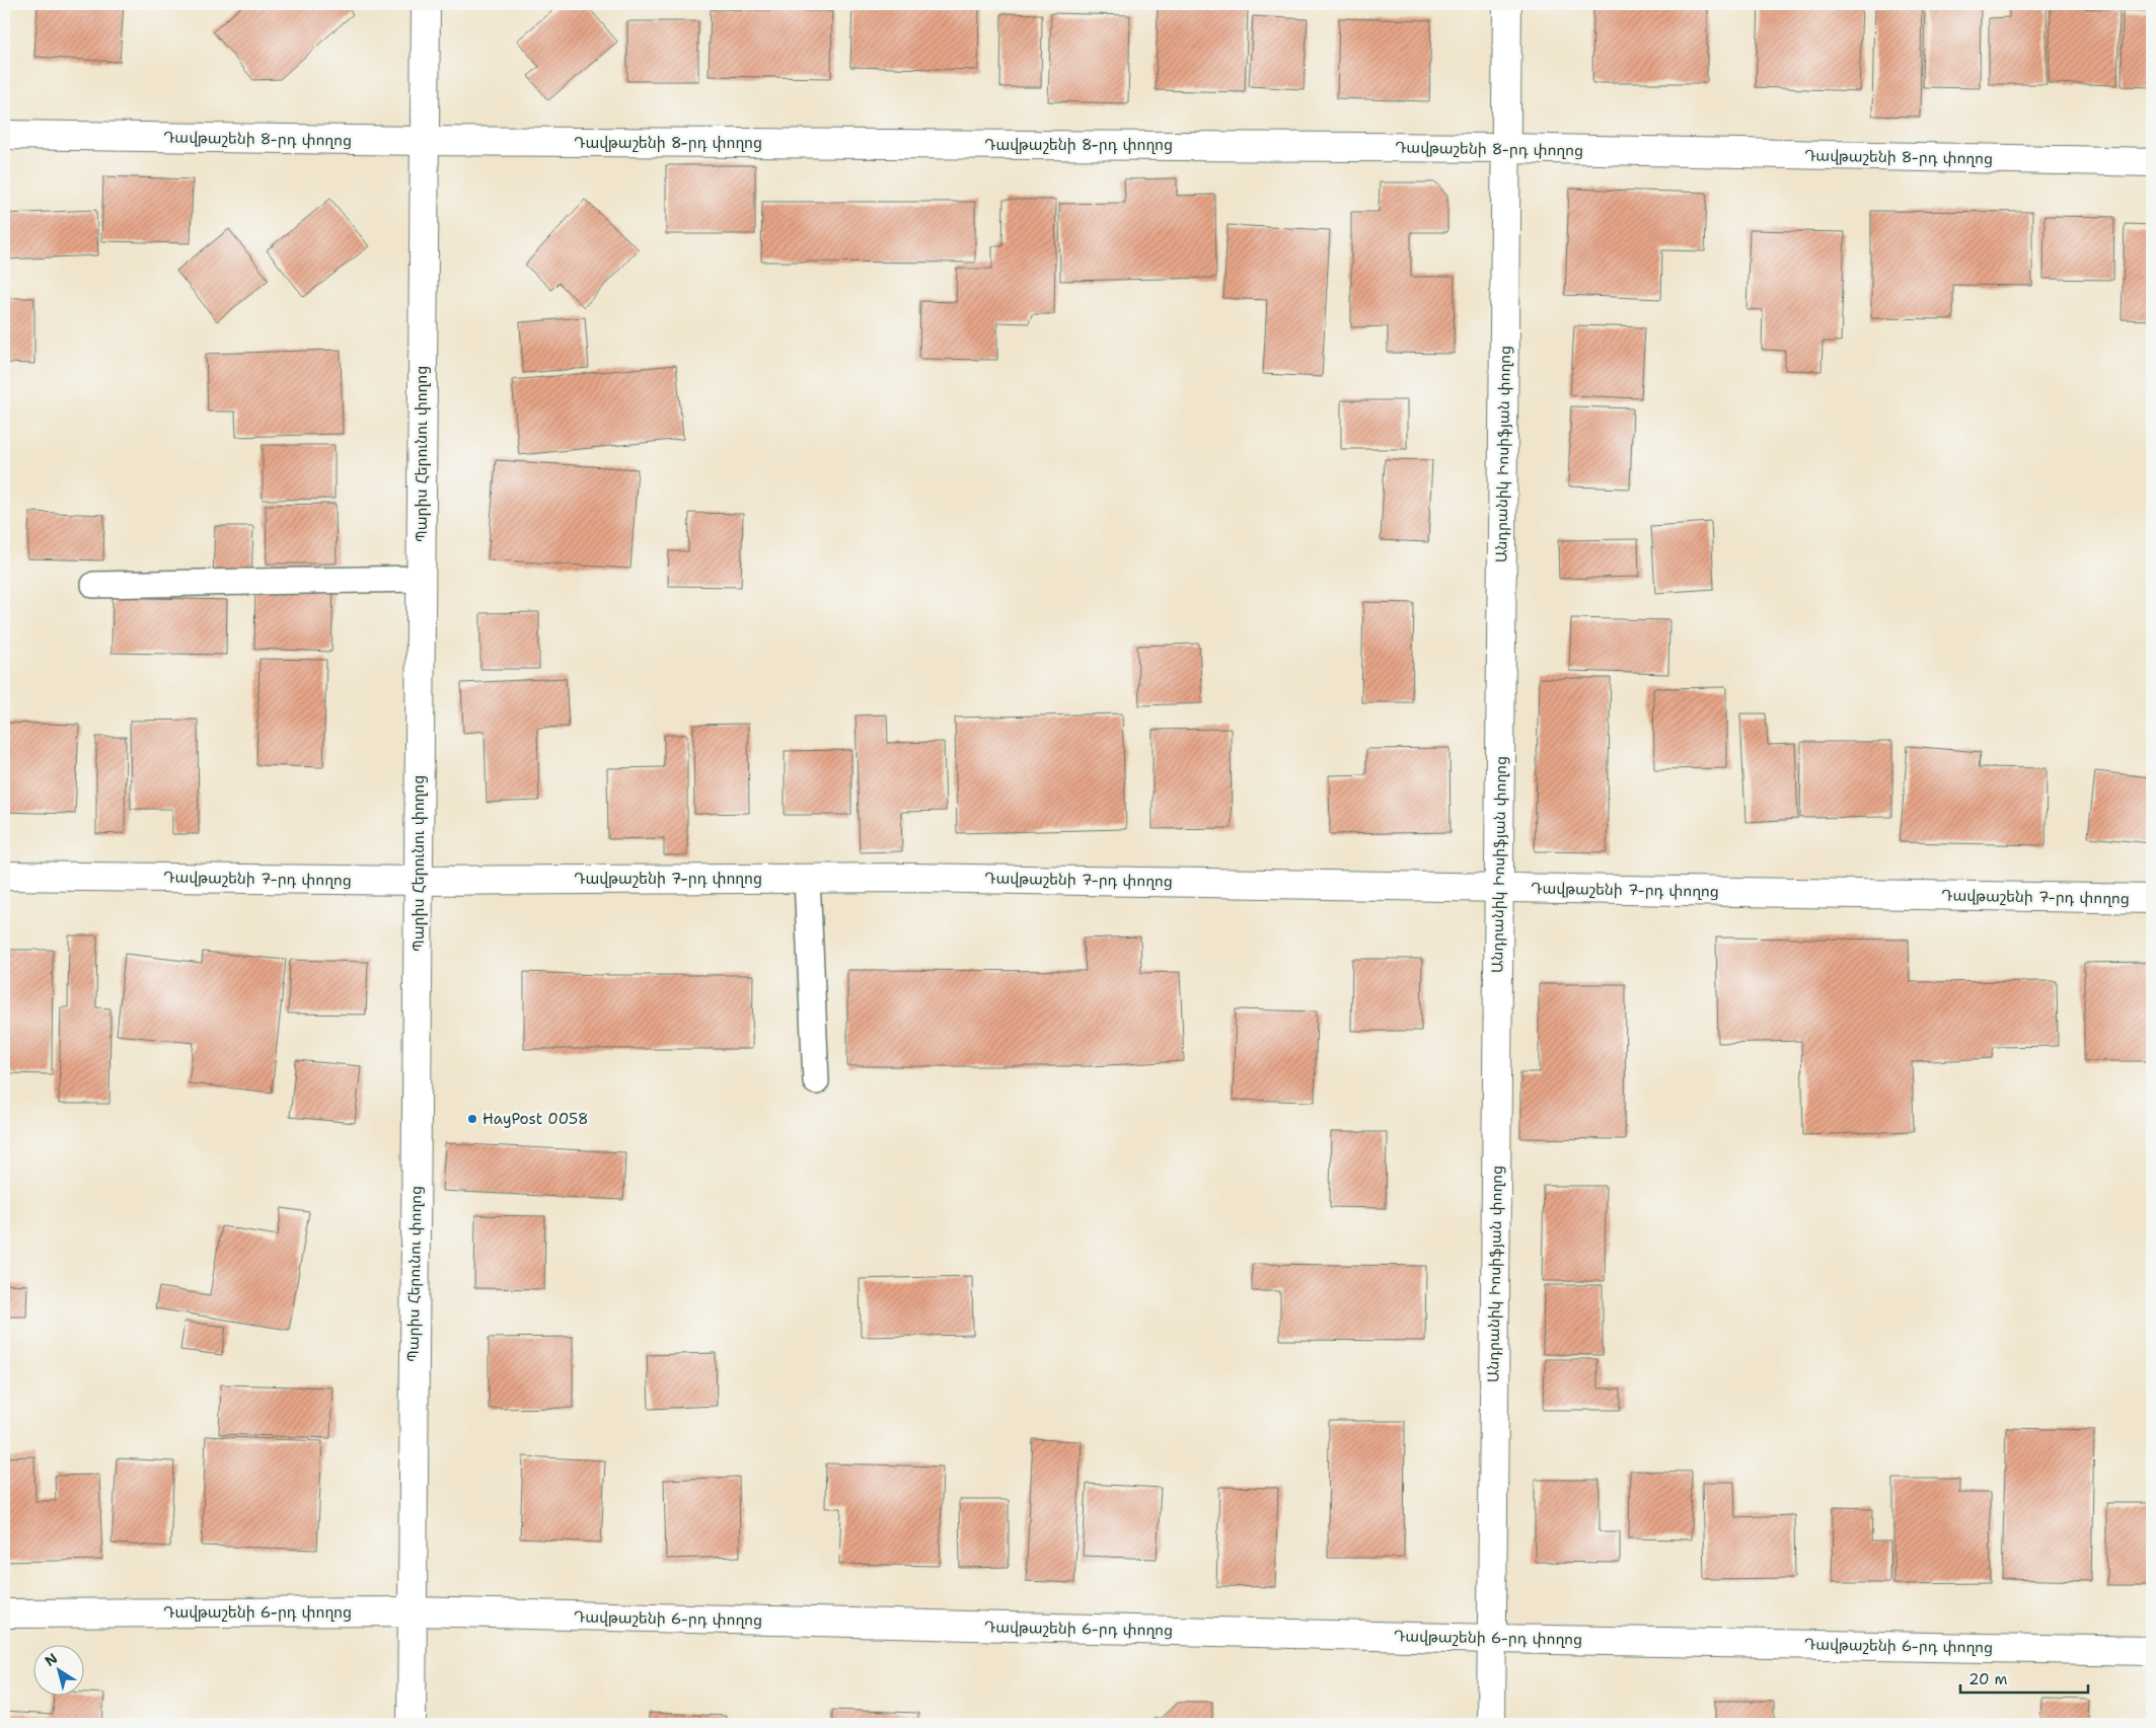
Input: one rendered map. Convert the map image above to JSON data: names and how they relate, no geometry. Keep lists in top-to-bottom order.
{
  "streets": {
    "street": [
      "Դավթաշենի 8-րդ փողոց",
      "Պարիս Հերունու փողոց",
      "Անդրանիկ Իոսիֆյան փողոց",
      "Դավթաշենի 7-րդ փողոց",
      "Դավթաշենի 6-րդ փողոց"
    ]
  },
  "crossings": [
    ["Դավթաշենի 8-րդ փողոց", "Պարիս Հերունու փողոց"],
    ["Դավթաշենի 8-րդ փողոց", "Անդրանիկ Իոսիֆյան փողոց"],
    ["Պարիս Հերունու փողոց", "Դավթաշենի 7-րդ փողոց"],
    ["Պարիս Հերունու փողոց", "Դավթաշենի 6-րդ փողոց"],
    ["Անդրանիկ Իոսիֆյան փողոց", "Դավթաշենի 7-րդ փողոց"],
    ["Անդրանիկ Իոսիֆյան փողոց", "Դավթաշենի 6-րդ փողոց"]
  ],
  "places": ["HayPost 0058"],
  "scale_bar": "20 m",
  "north": "top left"
}
